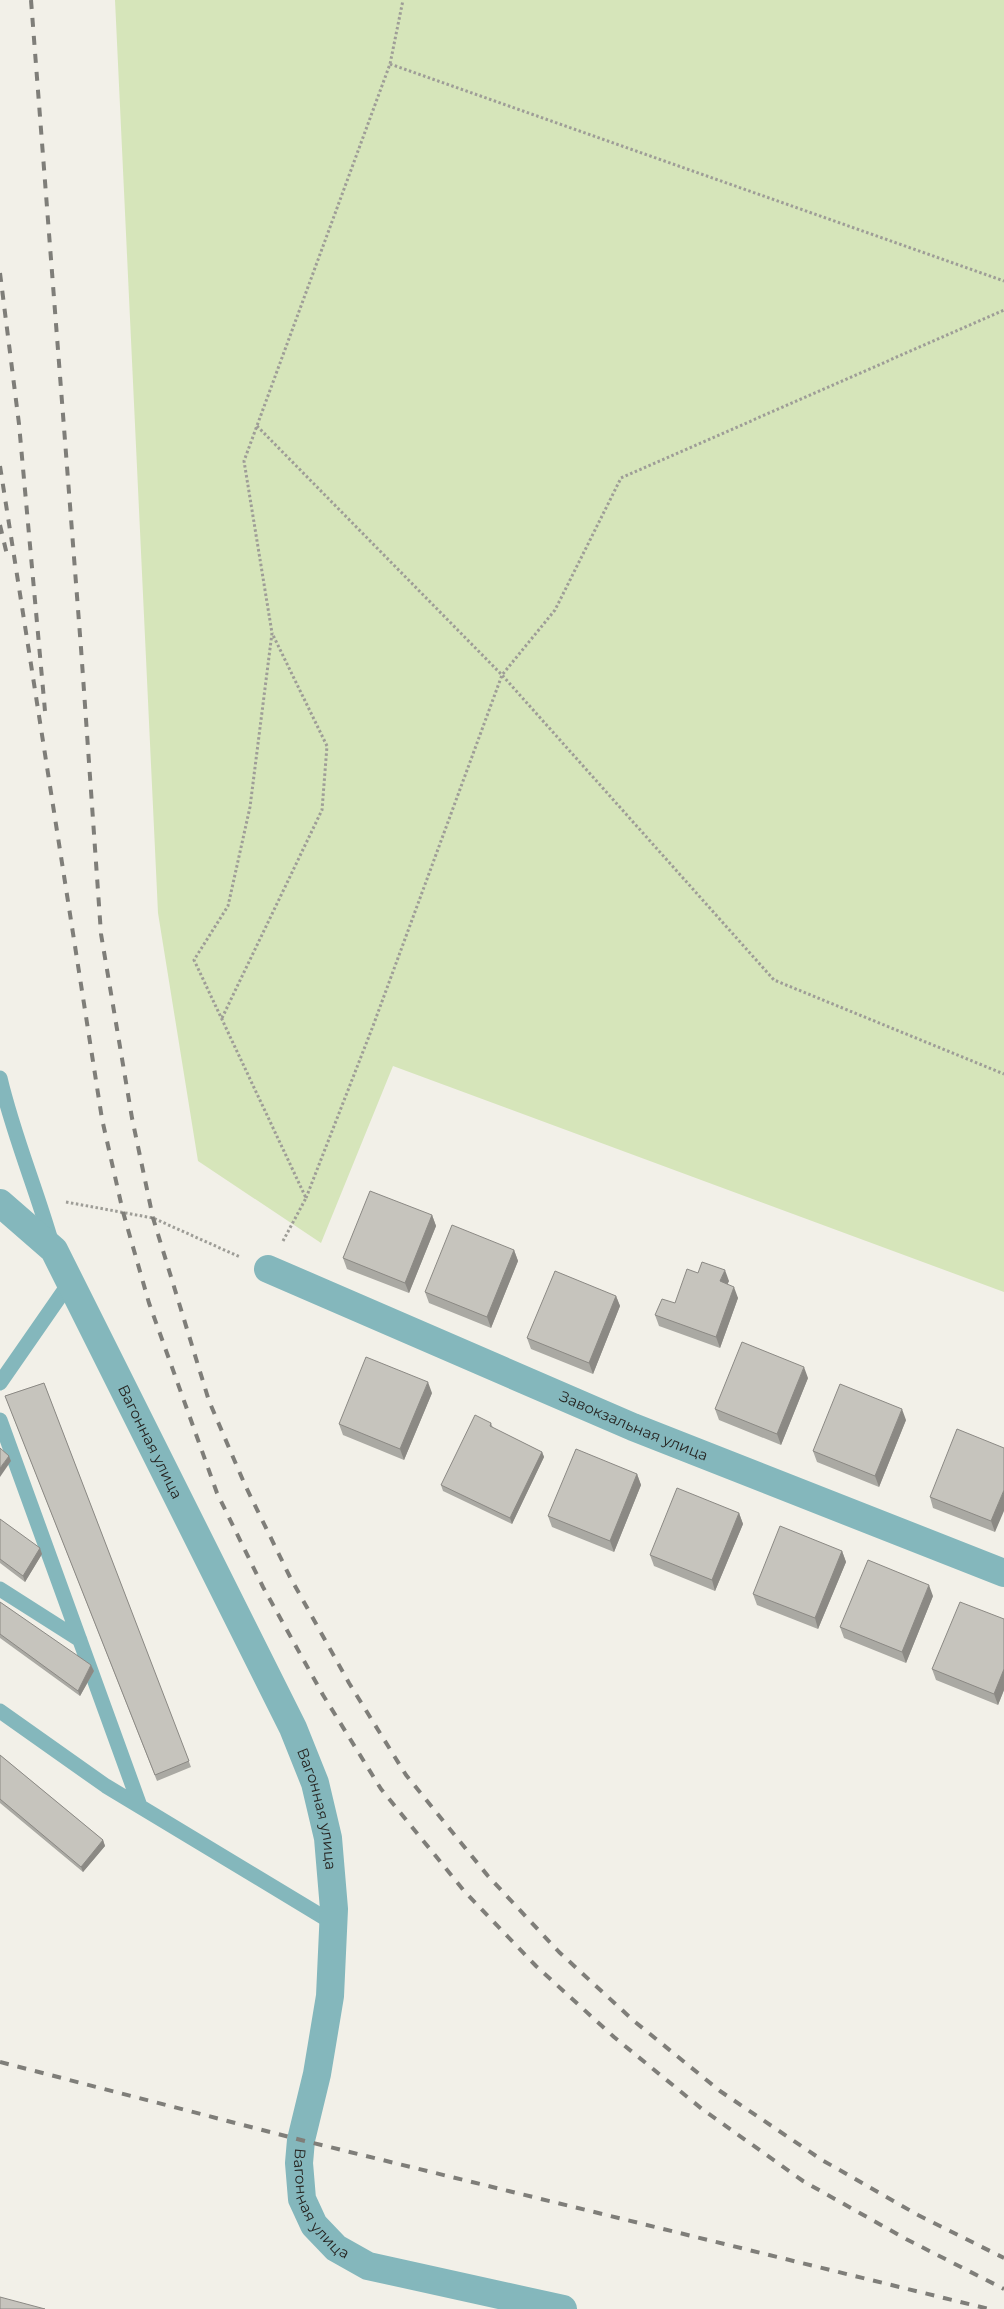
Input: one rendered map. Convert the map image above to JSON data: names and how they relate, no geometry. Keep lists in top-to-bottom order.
{
  "streets": {
    "street": ["Завокзальная улица", "Вагонная улица"]
  }
}
